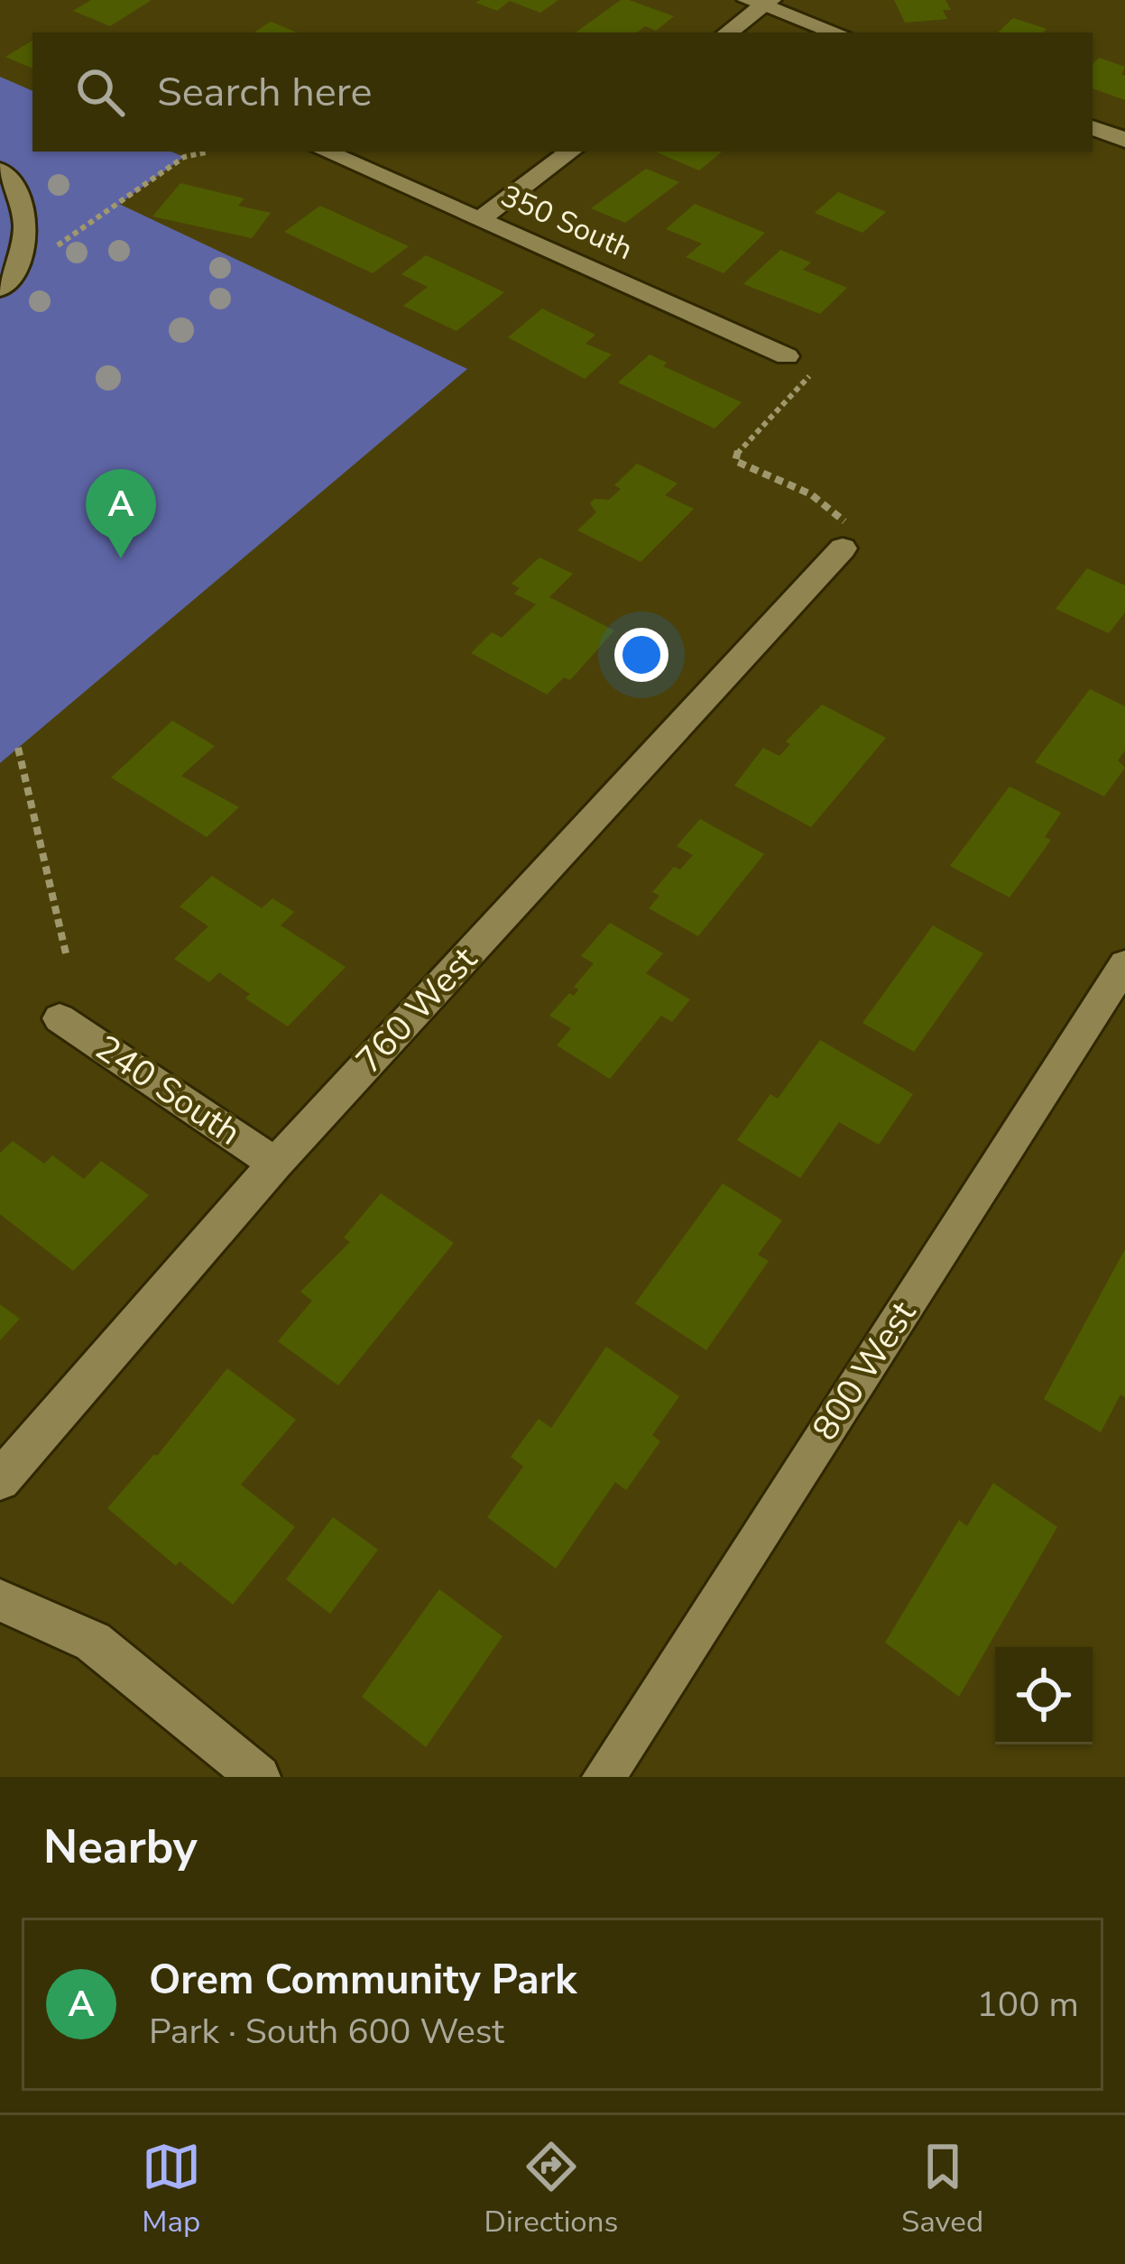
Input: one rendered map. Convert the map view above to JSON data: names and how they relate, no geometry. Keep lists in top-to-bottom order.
{
  "streets": {
    "street": [
      "350 South",
      "760 West",
      "240 South",
      "800 West"
    ]
  },
  "crossings": [
    ["760 West", "240 South"]
  ],
  "page": {
    "search": "Search here",
    "pins": "A",
    "heading": "Nearby",
    "list": [
      {
        "mark": "A",
        "name": "Orem Community Park",
        "note": "Park · South 600 West",
        "value": "100 m"
      }
    ],
    "nav": ["Map", "Directions", "Saved"]
  }
}
